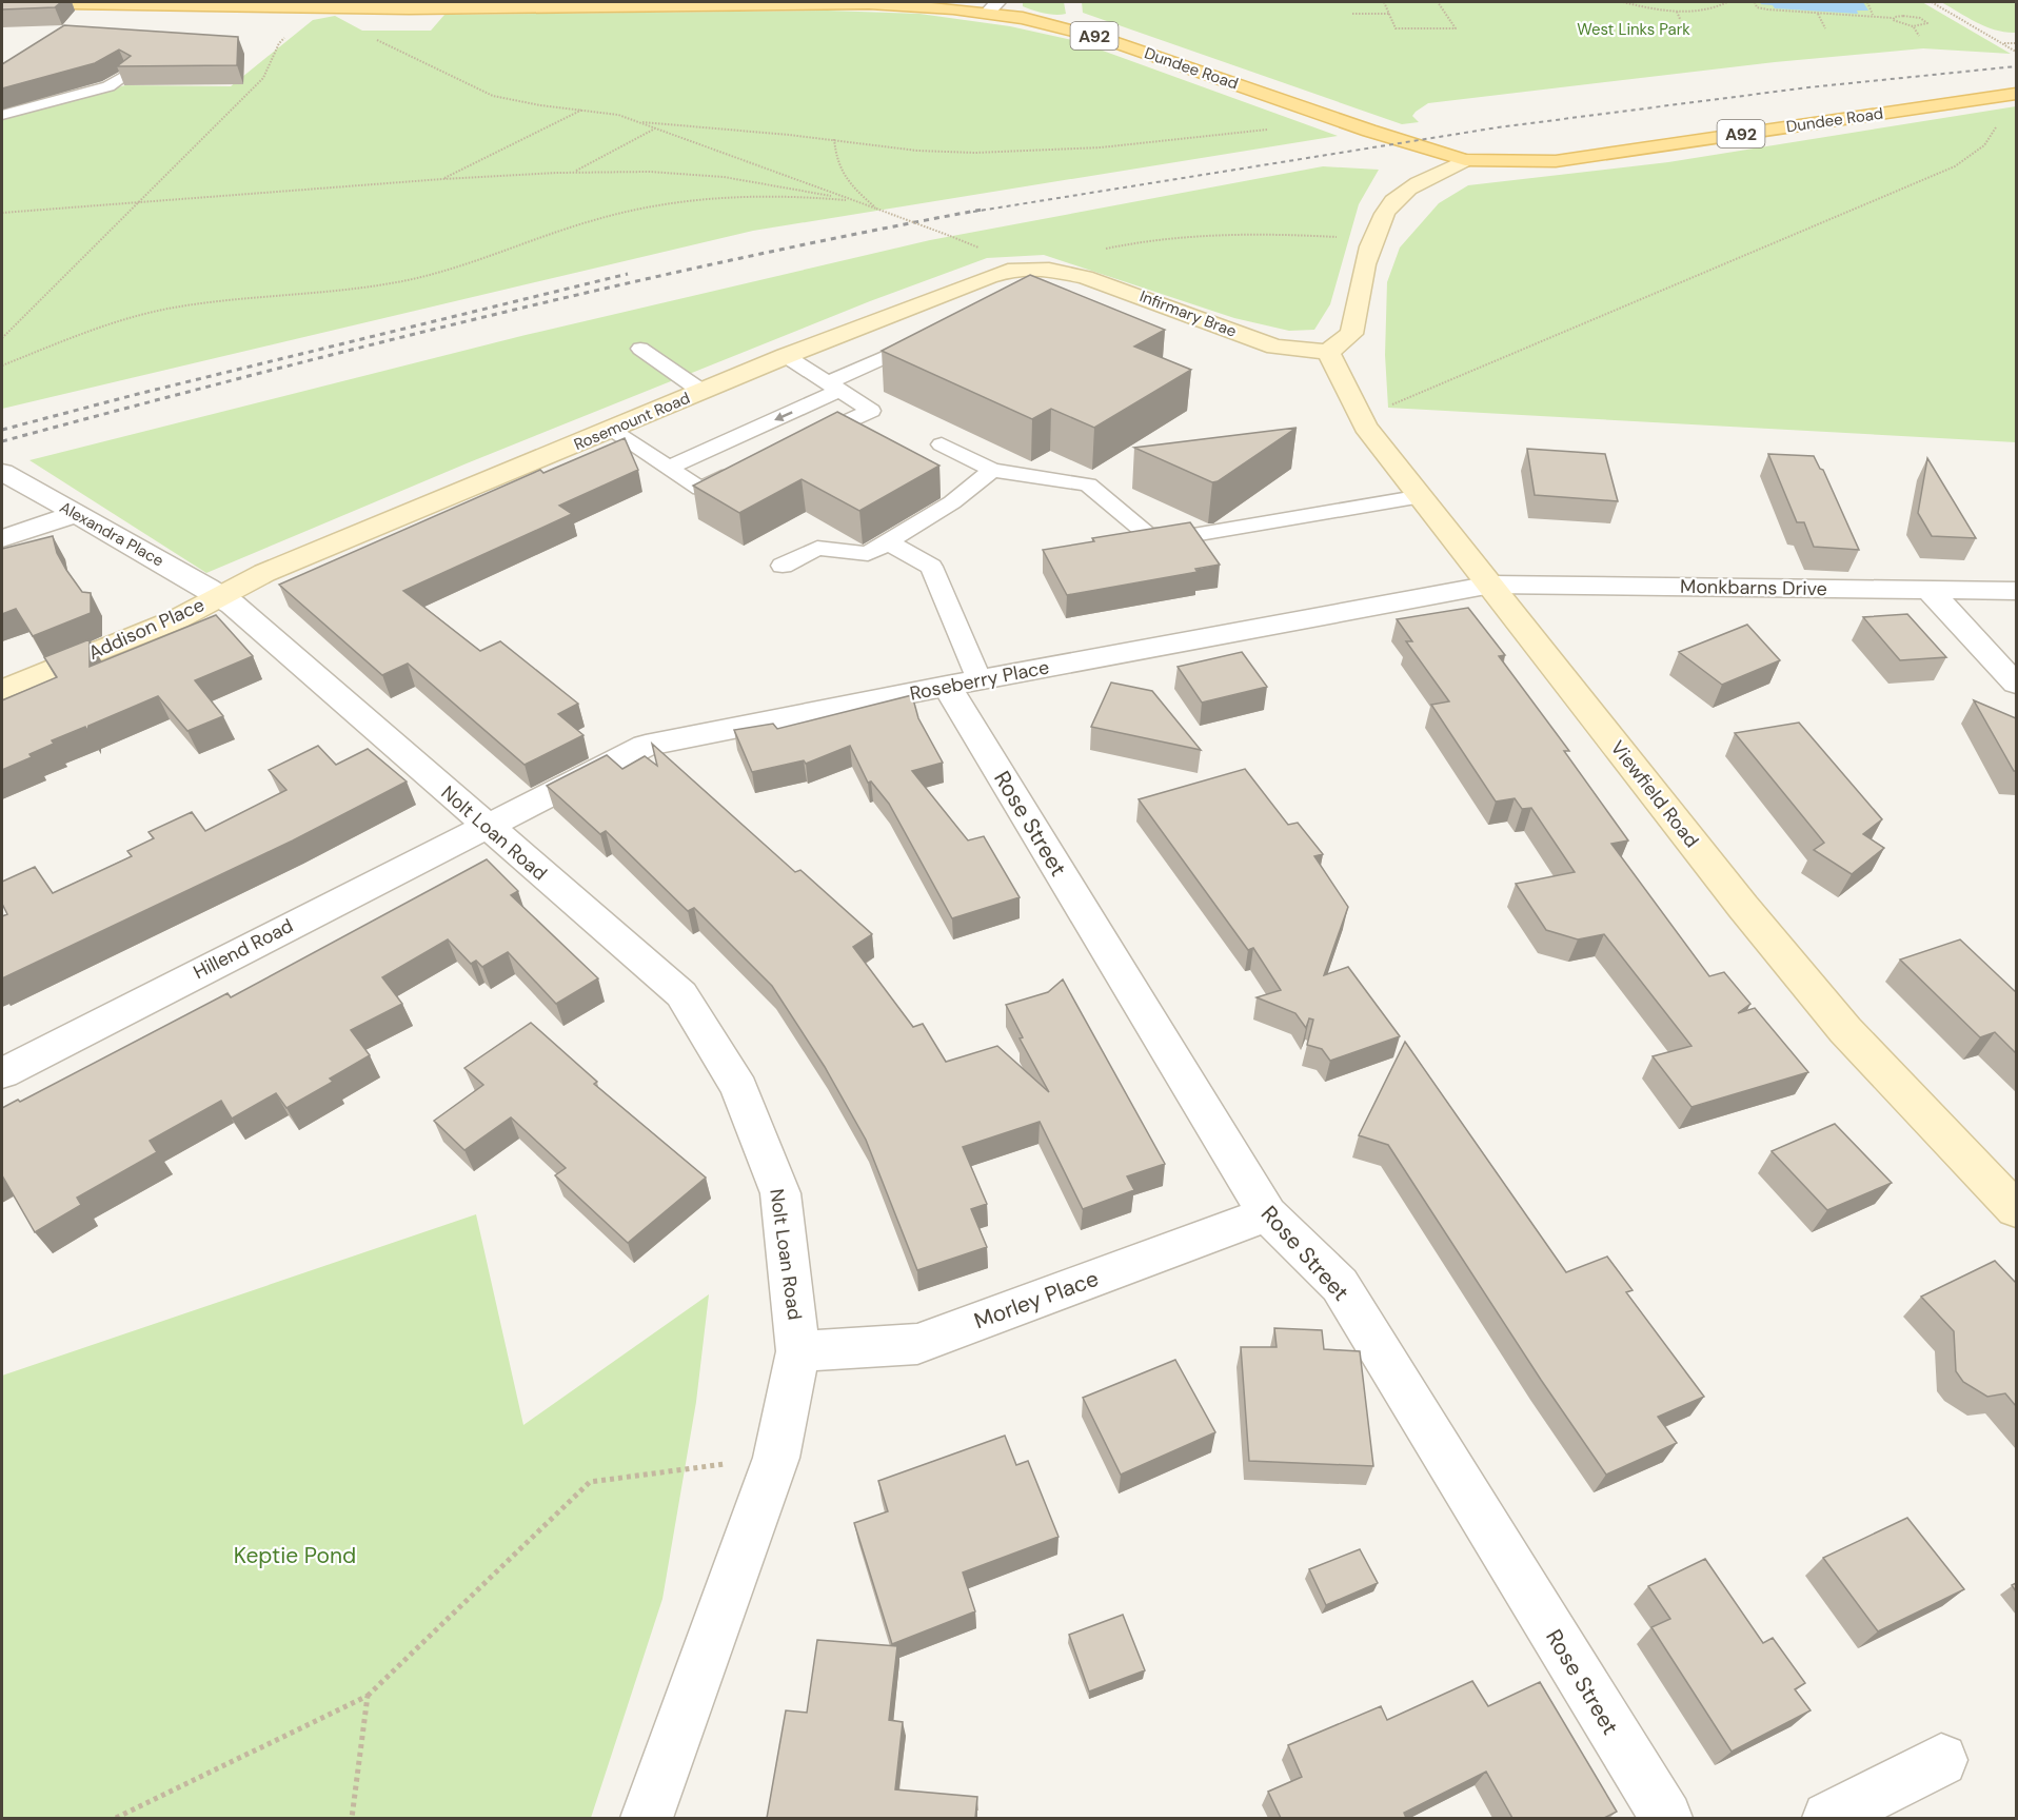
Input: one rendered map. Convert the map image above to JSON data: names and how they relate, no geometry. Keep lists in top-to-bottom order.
{
  "streets": {
    "main road": [
      "A92",
      "Dundee Road",
      "Infirmary Brae",
      "Rosemount Road",
      "Addison Place",
      "Viewfield Road"
    ],
    "street": [
      "Alexandra Place",
      "Monkbarns Drive",
      "Roseberry Place",
      "Rose Street",
      "Nolt Loan Road",
      "Hillend Road",
      "Morley Place"
    ]
  },
  "crossings": [
    ["Dundee Road", "Infirmary Brae"],
    ["Dundee Road", "Viewfield Road"],
    ["Infirmary Brae", "Rosemount Road"],
    ["Infirmary Brae", "Viewfield Road"],
    ["Rosemount Road", "Alexandra Place"],
    ["Rosemount Road", "Addison Place"],
    ["Rosemount Road", "Nolt Loan Road"],
    ["Alexandra Place", "Addison Place"],
    ["Alexandra Place", "Nolt Loan Road"],
    ["Monkbarns Drive", "Roseberry Place"],
    ["Monkbarns Drive", "Viewfield Road"],
    ["Addison Place", "Nolt Loan Road"],
    ["Roseberry Place", "Viewfield Road"],
    ["Roseberry Place", "Rose Street"],
    ["Roseberry Place", "Nolt Loan Road"],
    ["Roseberry Place", "Hillend Road"],
    ["Rose Street", "Morley Place"],
    ["Nolt Loan Road", "Hillend Road"],
    ["Nolt Loan Road", "Morley Place"]
  ],
  "parks": ["West Links Park", "Keptie Pond"]
}
